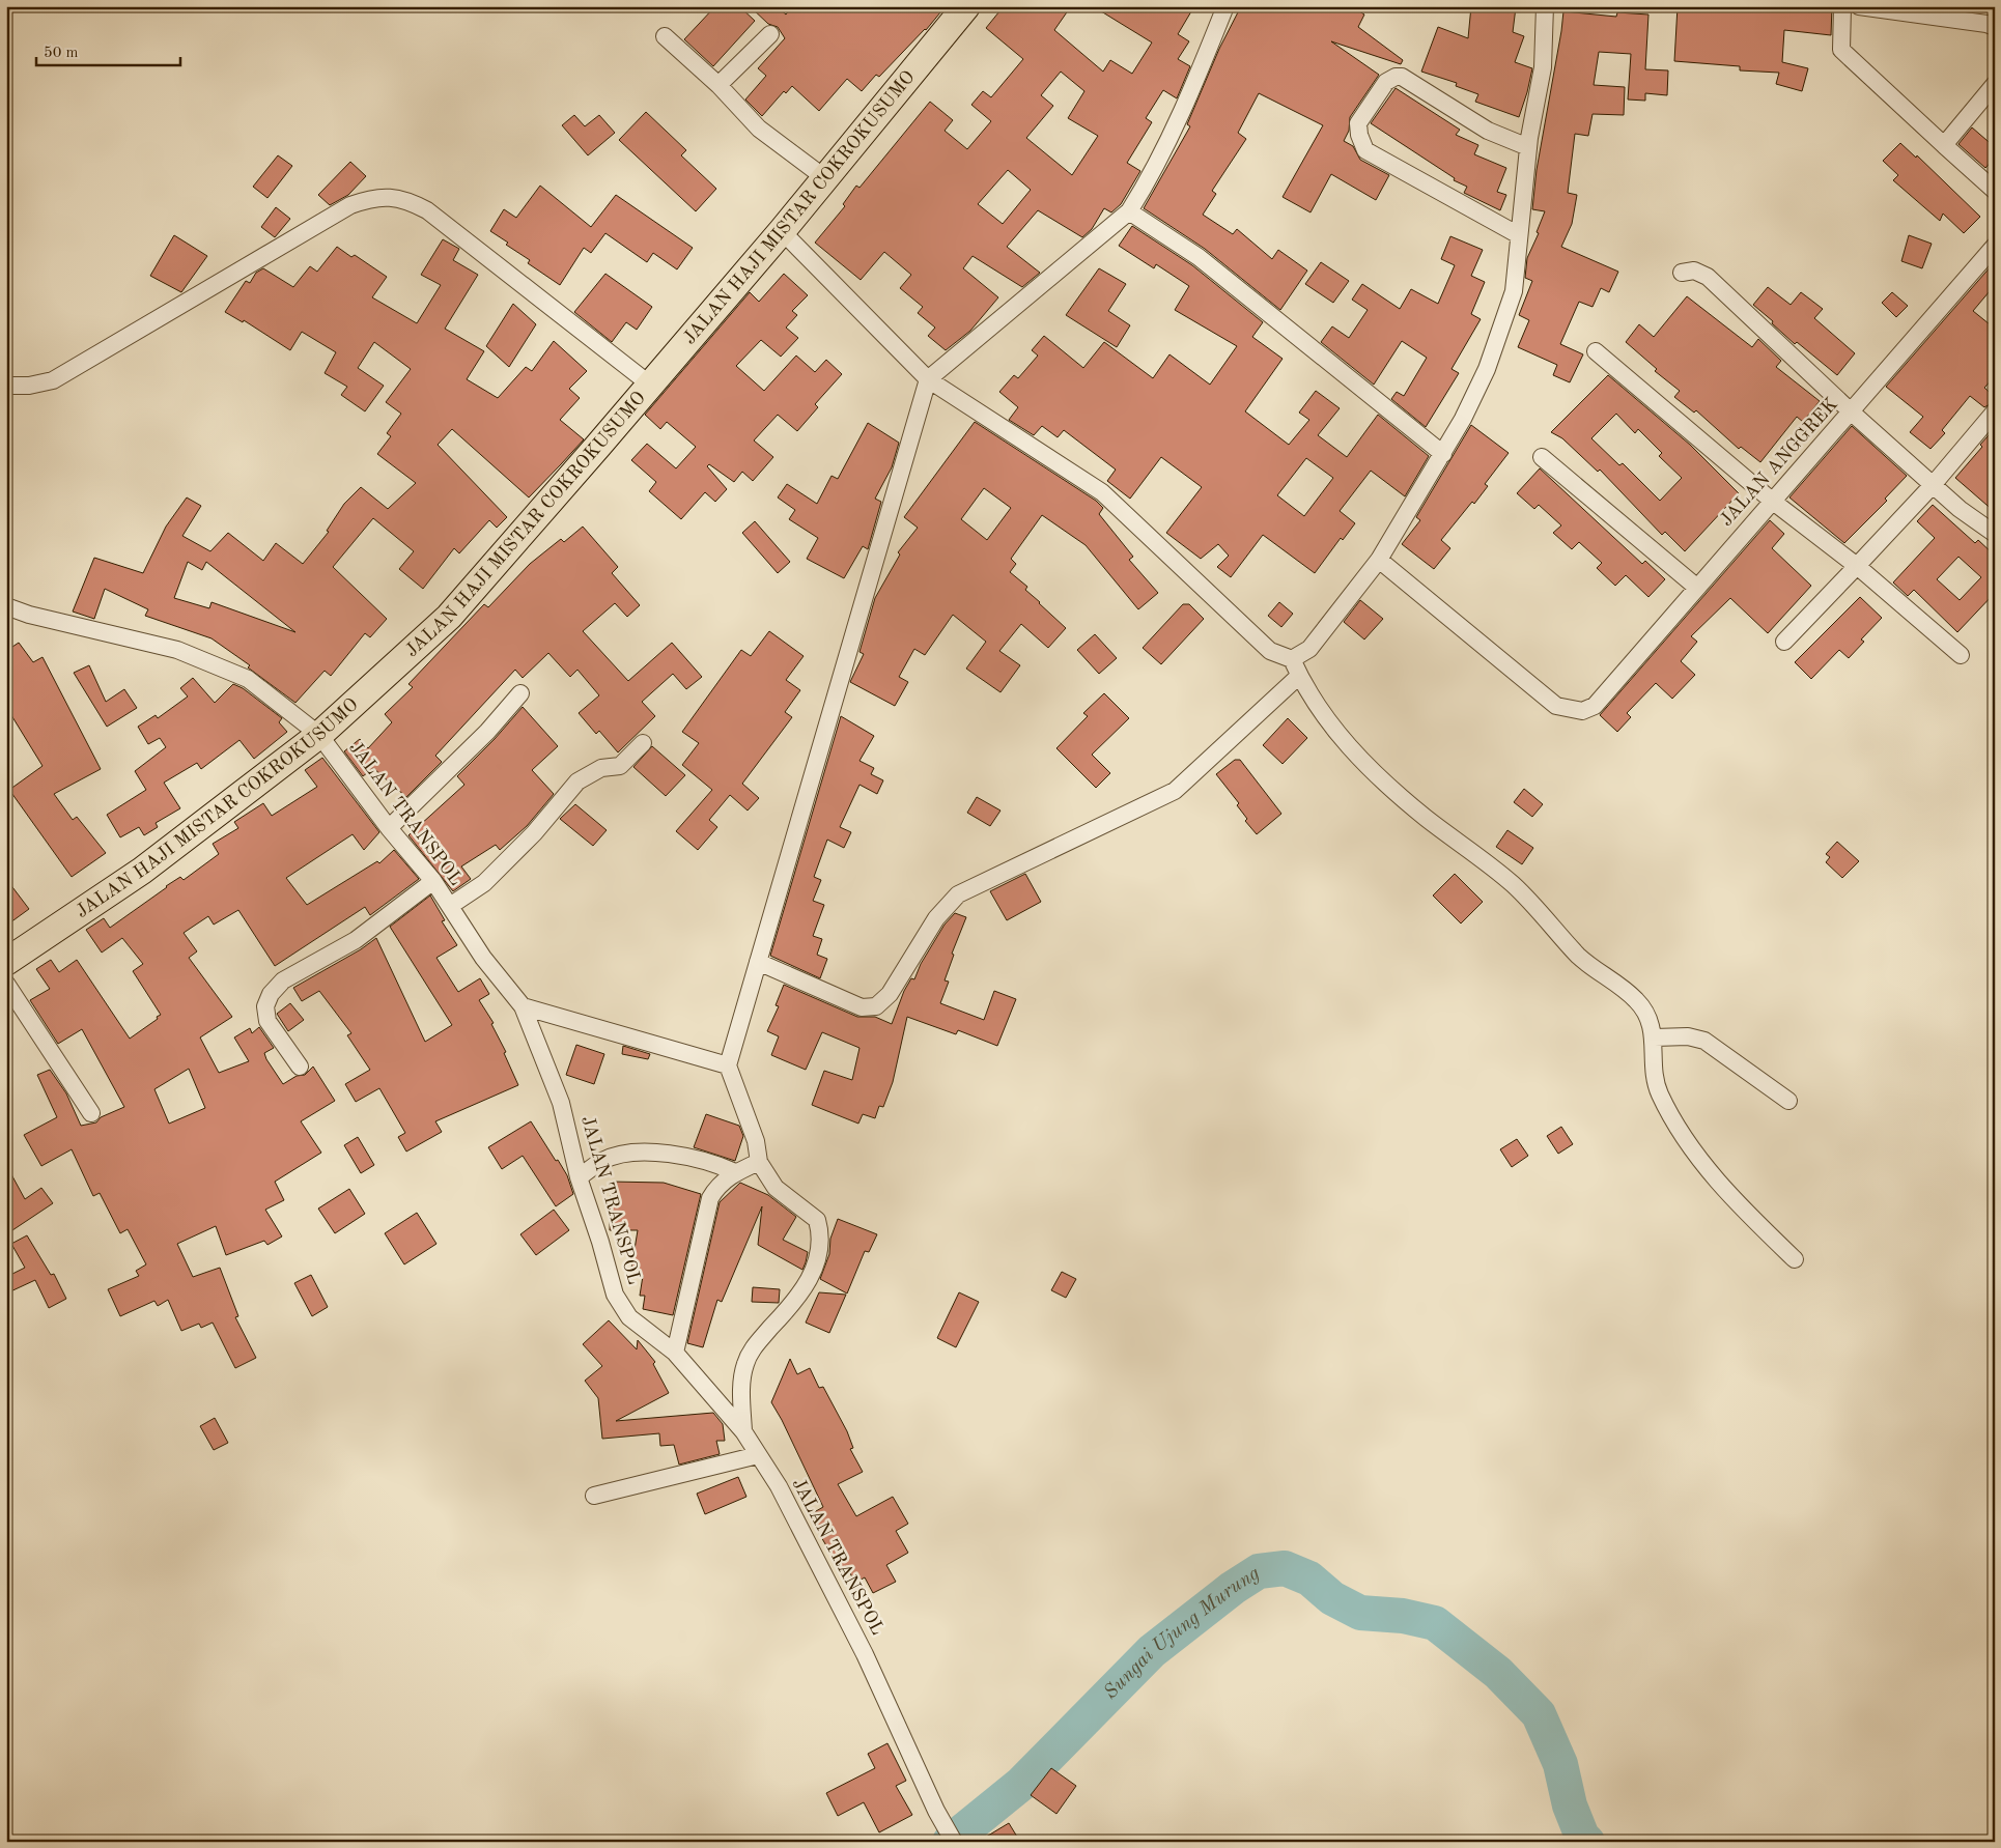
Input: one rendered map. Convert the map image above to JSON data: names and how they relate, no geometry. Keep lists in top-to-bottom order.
{
  "streets": {
    "main road": ["JALAN HAJI MISTAR COKROKUSUMO"],
    "street": ["JALAN ANGGREK", "JALAN TRANSPOL"]
  },
  "crossings": [
    ["JALAN HAJI MISTAR COKROKUSUMO", "JALAN TRANSPOL"]
  ],
  "water": ["Sungai Ujung Murung"],
  "scale_bar": "50 m"
}
